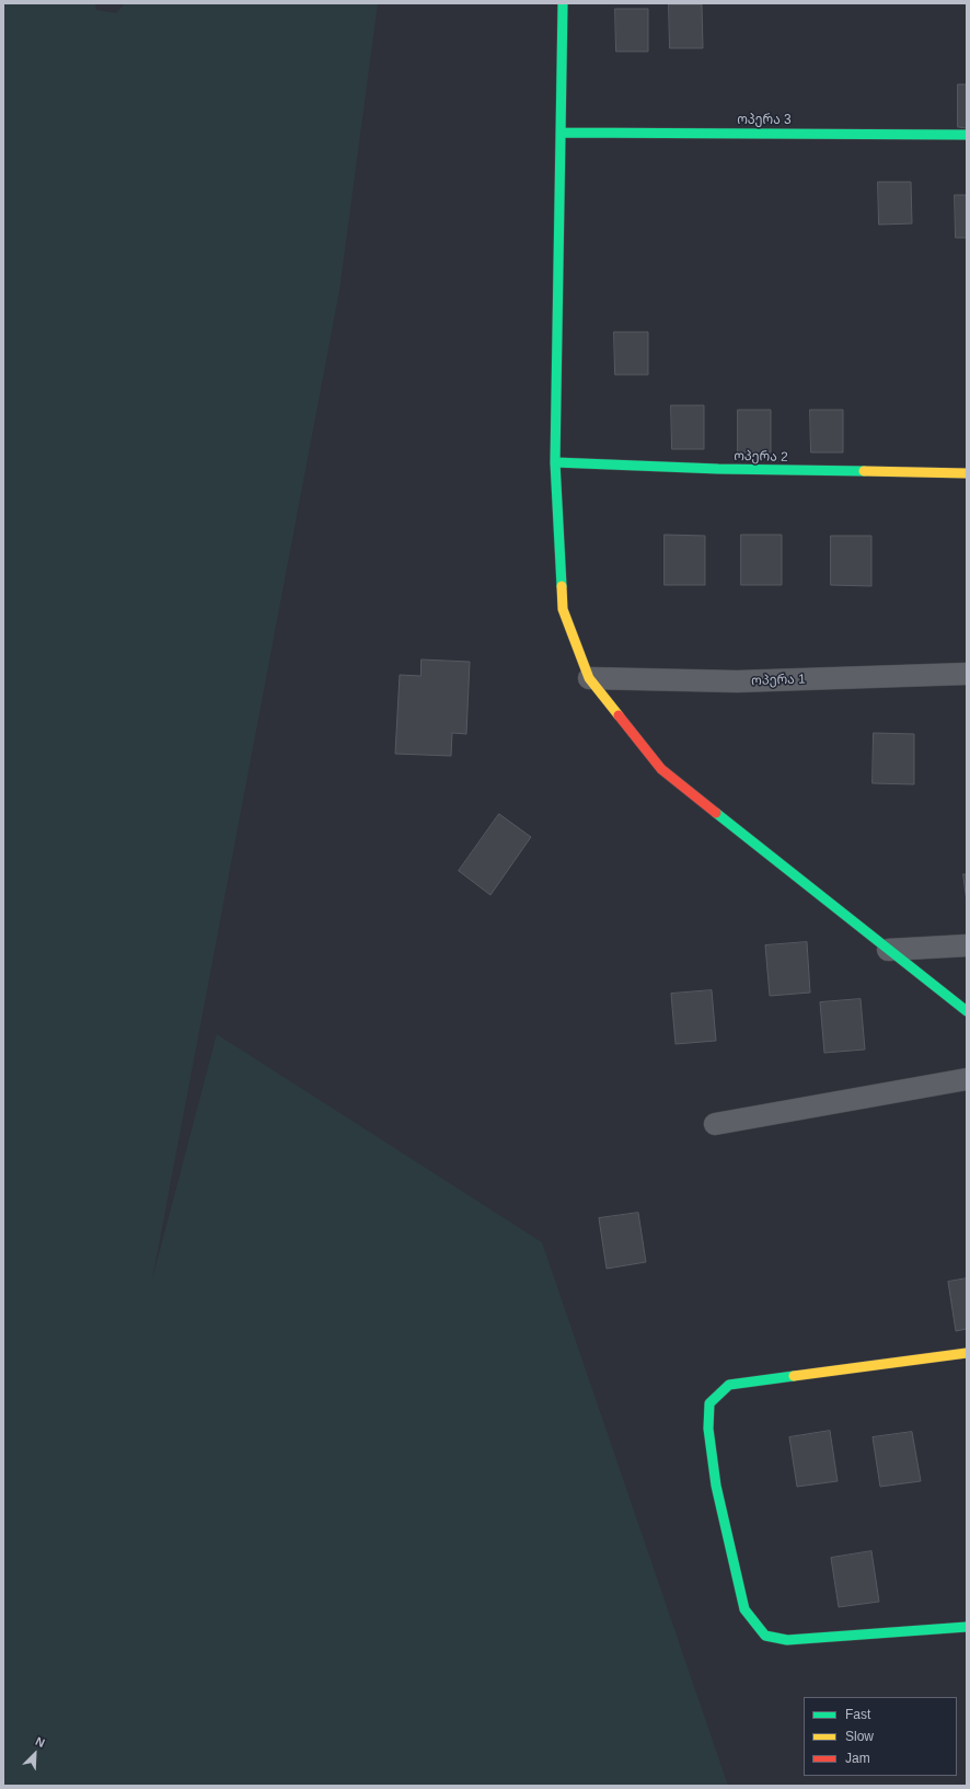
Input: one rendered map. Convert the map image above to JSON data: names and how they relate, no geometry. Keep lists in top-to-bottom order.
{
  "streets": {
    "street": ["ოპერა 3", "ოპერა 2", "ოპერა 1"]
  },
  "legend": ["Fast", "Slow", "Jam"],
  "north": "top right"
}
